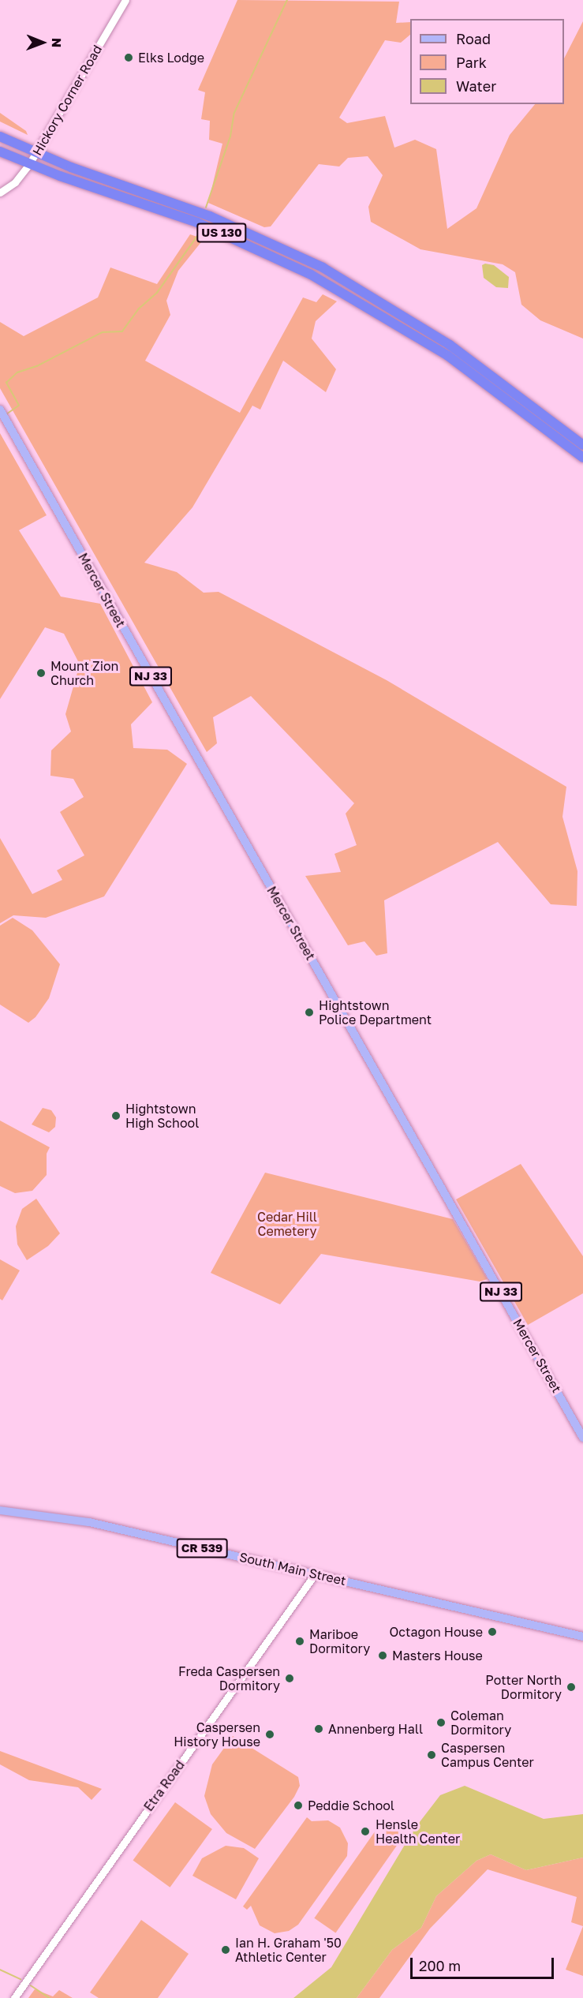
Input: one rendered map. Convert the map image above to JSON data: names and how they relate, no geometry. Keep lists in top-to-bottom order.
{
  "streets": {
    "highway": ["US 130"],
    "main road": [
      "Hickory Corner Road",
      "Mercer Street",
      "NJ 33",
      "CR 539",
      "South Main Street",
      "Etra Road"
    ]
  },
  "crossings": [
    ["Hickory Corner Road", "US 130"],
    ["South Main Street", "Etra Road"]
  ],
  "parks": ["Cedar Hill Cemetery"],
  "places": [
    "Elks Lodge",
    "Mount Zion Church",
    "Hightstown Police Department",
    "Hightstown High School",
    "Octagon House",
    "Mariboe Dormitory",
    "Masters House",
    "Freda Caspersen Dormitory",
    "Potter North Dormitory",
    "Coleman Dormitory",
    "Annenberg Hall",
    "Caspersen History House",
    "Caspersen Campus Center",
    "Peddie School",
    "Hensle Health Center",
    "Ian H. Graham '50 Athletic Center"
  ],
  "legend": ["Road", "Park", "Water"],
  "scale_bar": "200 m",
  "north": "right"
}
